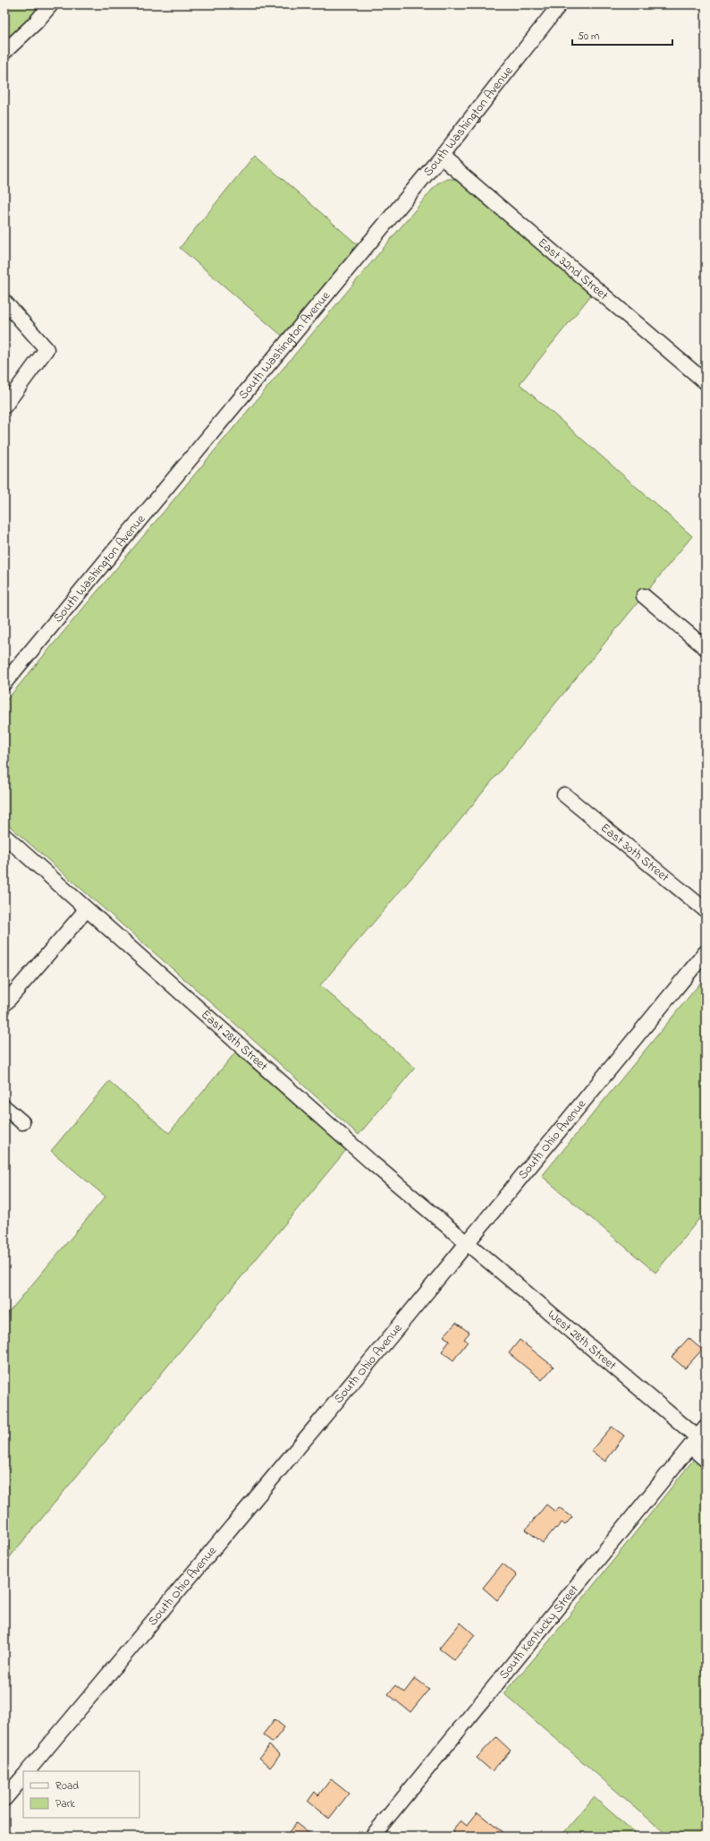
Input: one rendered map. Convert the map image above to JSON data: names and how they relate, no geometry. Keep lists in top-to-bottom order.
{
  "streets": {
    "street": [
      "South Washington Avenue",
      "East 32nd Street",
      "East 30th Street",
      "East 28th Street",
      "South Ohio Avenue",
      "West 28th Street",
      "South Kentucky Street"
    ]
  },
  "crossings": [
    ["South Washington Avenue", "East 32nd Street"],
    ["East 28th Street", "South Ohio Avenue"],
    ["East 28th Street", "West 28th Street"],
    ["South Ohio Avenue", "West 28th Street"],
    ["West 28th Street", "South Kentucky Street"]
  ],
  "legend": ["Road", "Park"],
  "scale_bar": "50 m"
}
